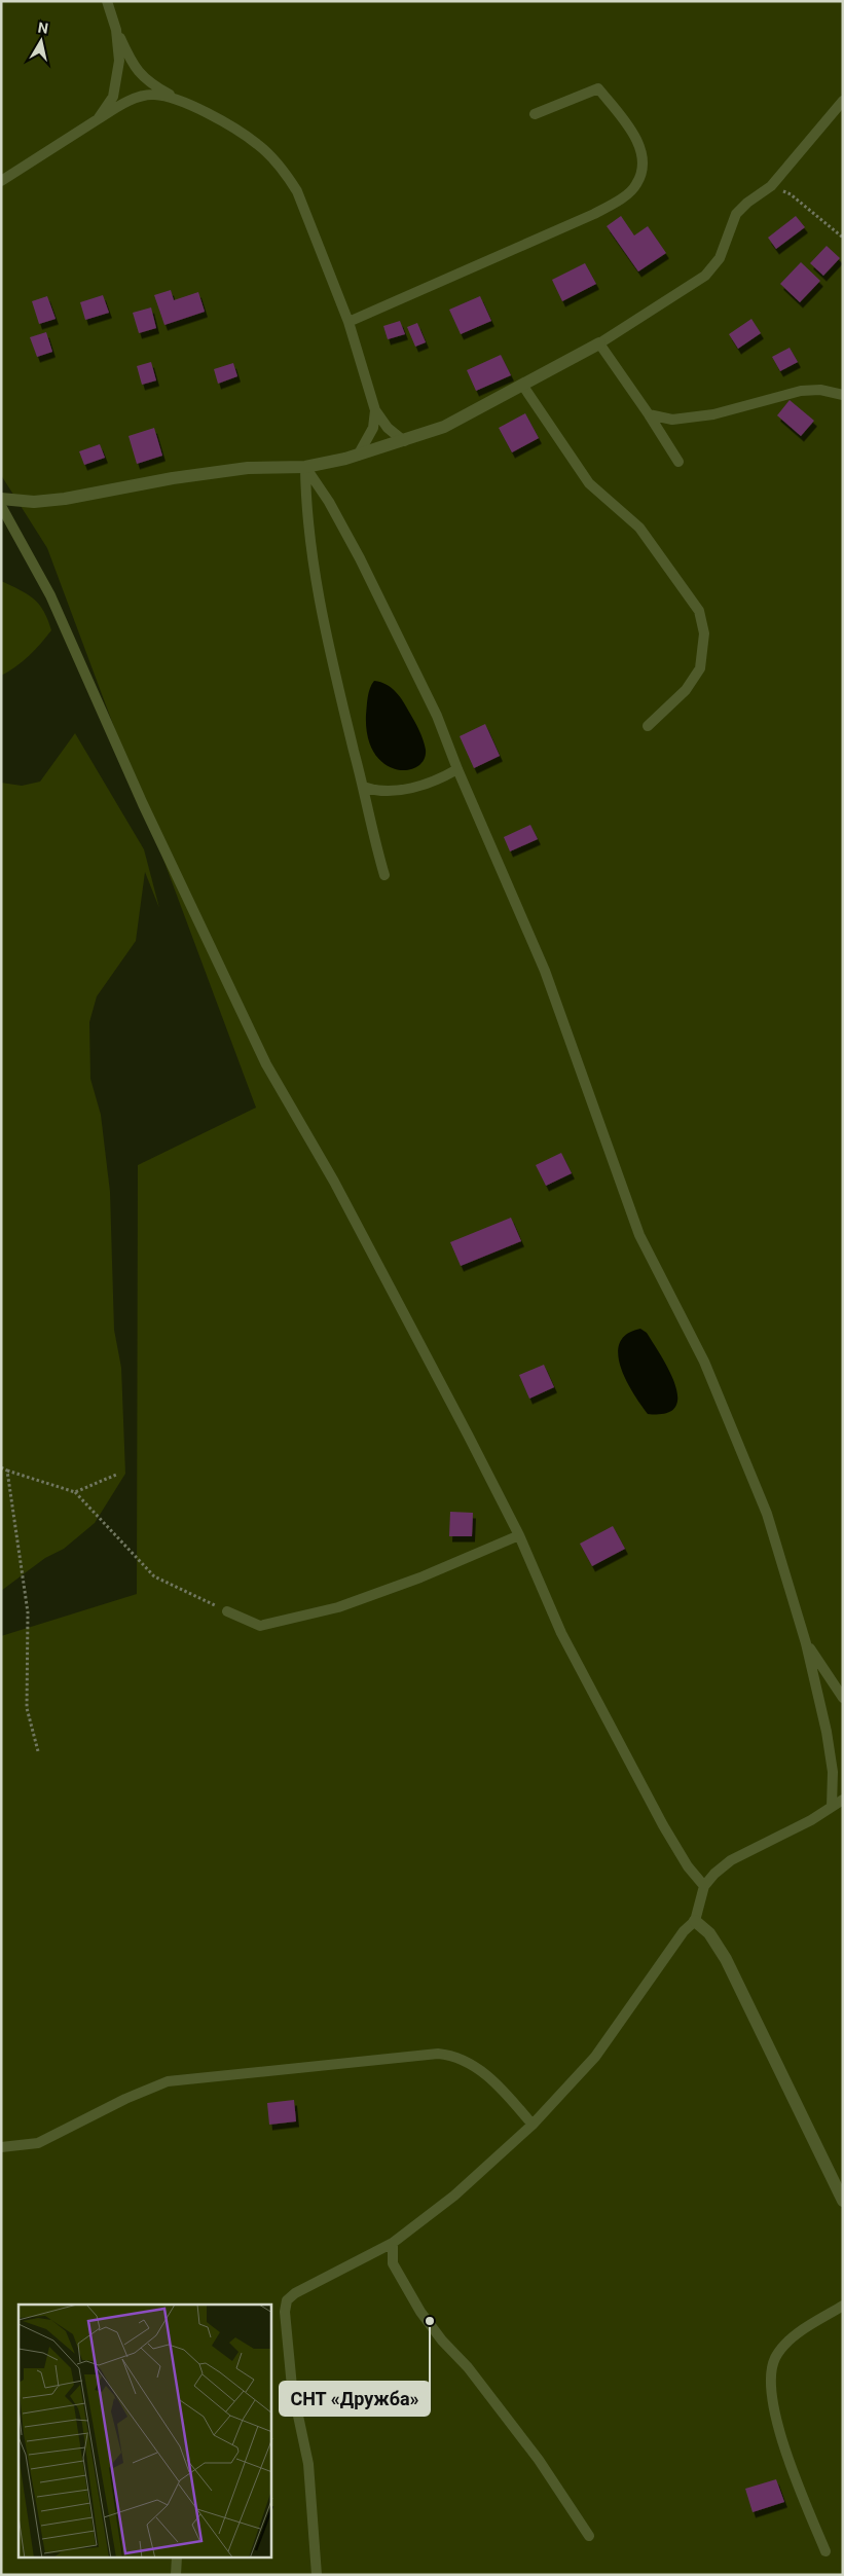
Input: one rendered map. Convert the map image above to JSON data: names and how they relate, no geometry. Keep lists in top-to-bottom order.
{
  "places": ["СНТ «Дружба»"],
  "north": "top"
}
